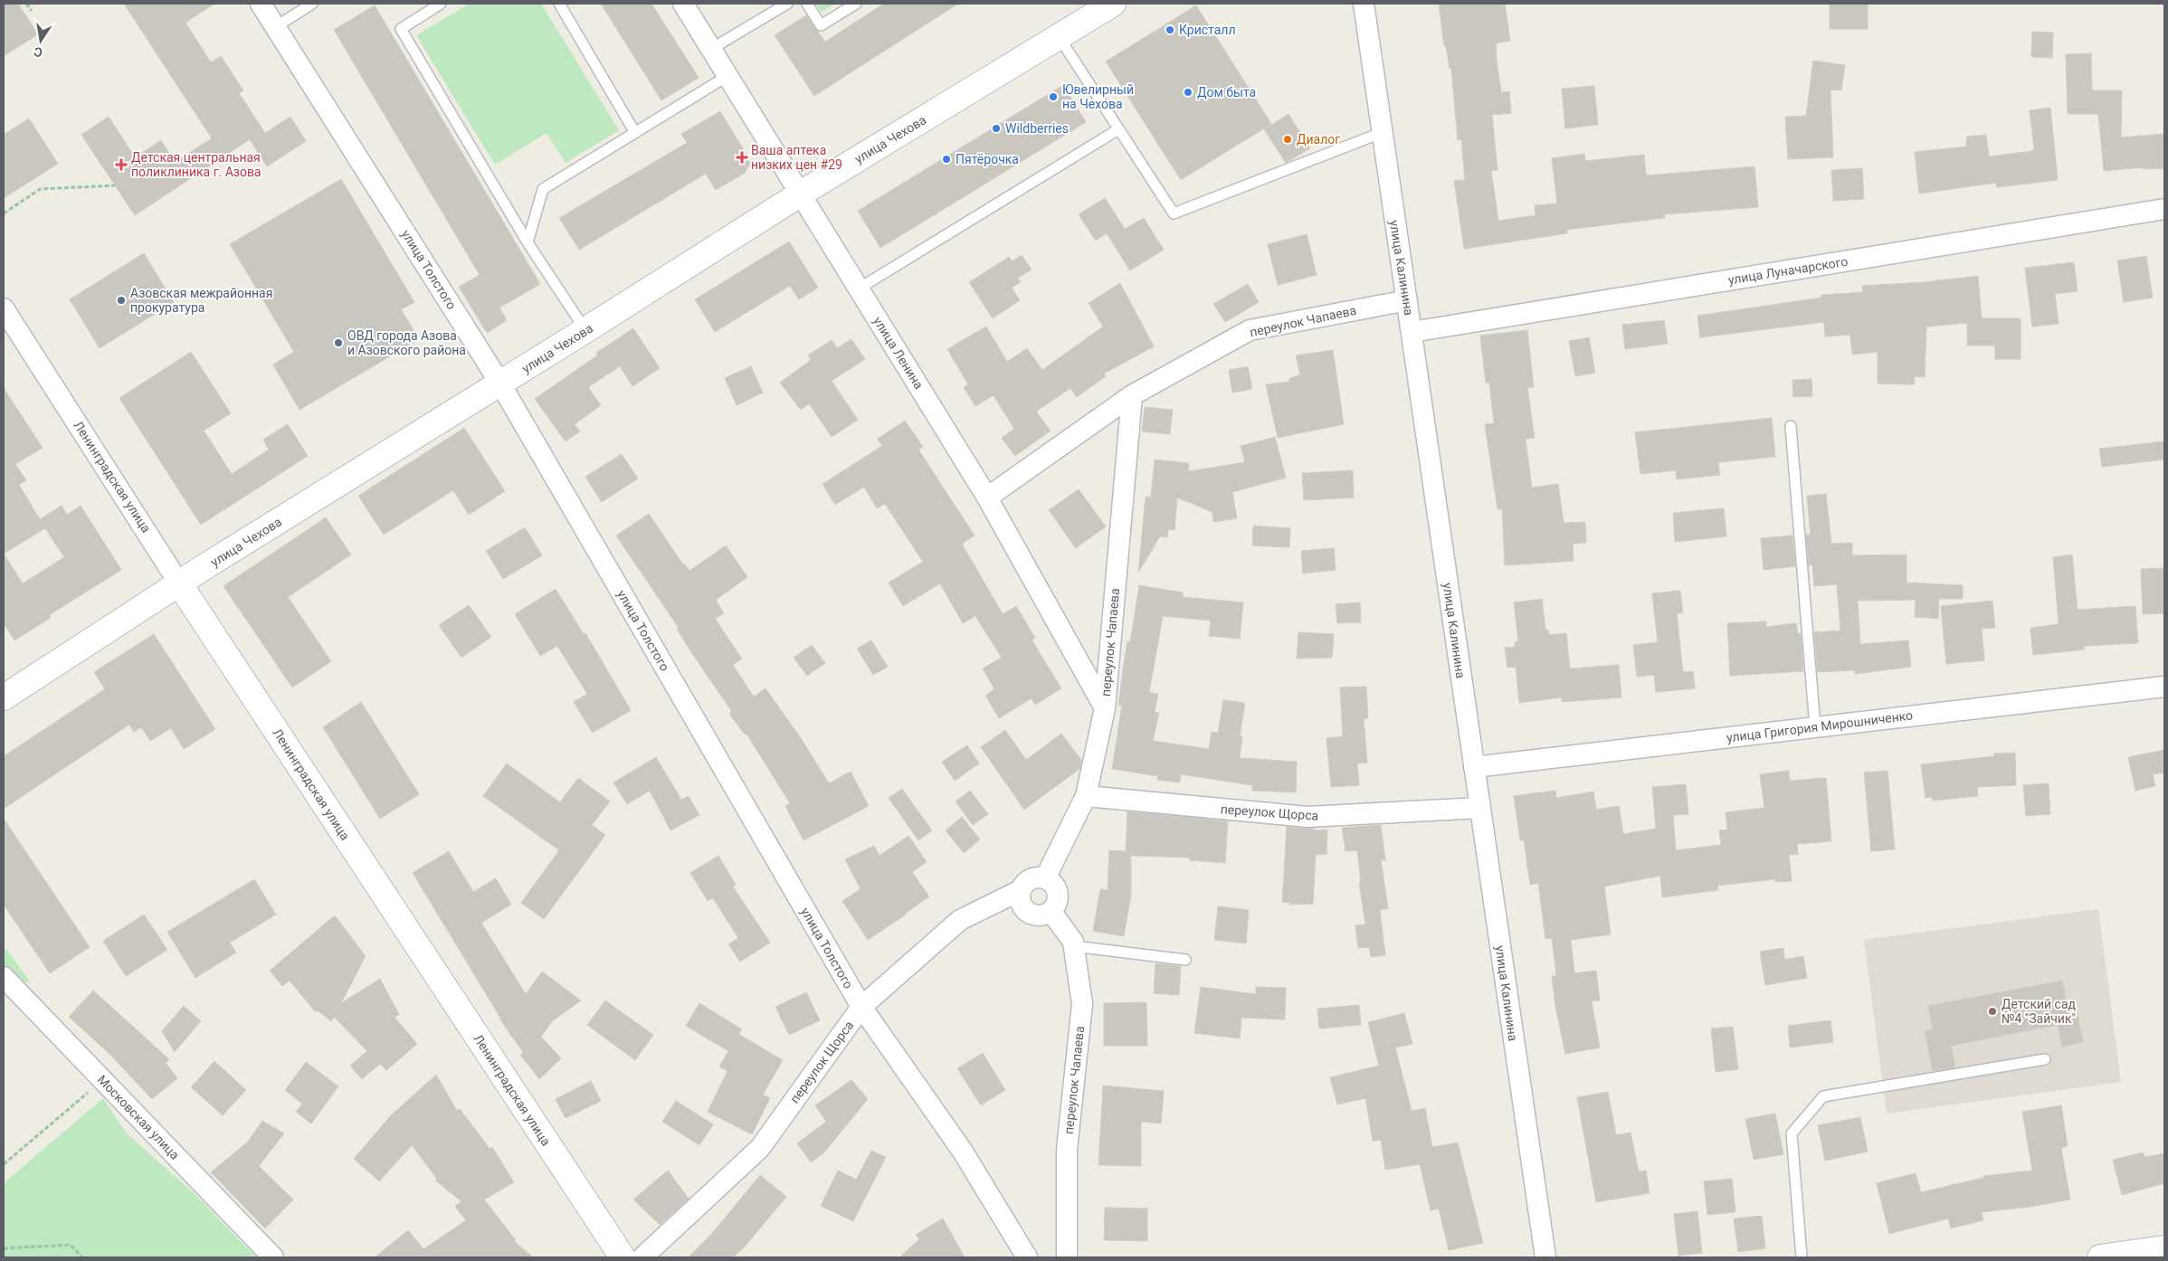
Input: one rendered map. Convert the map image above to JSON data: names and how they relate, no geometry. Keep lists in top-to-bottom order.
{
  "streets": {
    "main road": ["улица Чехова", "Ленинградская улица"],
    "street": [
      "улица Калинина",
      "улица Толстого",
      "улица Луначарского",
      "переулок Чапаева",
      "улица Ленина",
      "улица Григория Мирошниченко",
      "переулок Щорса",
      "Московская улица"
    ]
  },
  "crossings": [
    ["улица Чехова", "улица Толстого"],
    ["улица Чехова", "улица Ленина"],
    ["улица Чехова", "Ленинградская улица"],
    ["улица Калинина", "улица Луначарского"],
    ["улица Калинина", "переулок Чапаева"],
    ["улица Калинина", "улица Григория Мирошниченко"],
    ["улица Калинина", "переулок Щорса"],
    ["улица Толстого", "переулок Щорса"],
    ["переулок Чапаева", "улица Ленина"],
    ["переулок Чапаева", "переулок Щорса"]
  ],
  "places": {
    "other": [
      "Кристалл",
      "Дом быта",
      "Ювелирный на Чехова",
      "Wildberries",
      "Диалог",
      "Пятёрочка",
      "Азовская межрайонная прокуратура",
      "ОВД города Азова и Азовского района",
      "Детский сад №4 \"Зайчик\""
    ],
    "health": ["Ваша аптека низких цен #29", "Детская центральная поликлиника г. Азова"]
  },
  "north": "bottom"
}
